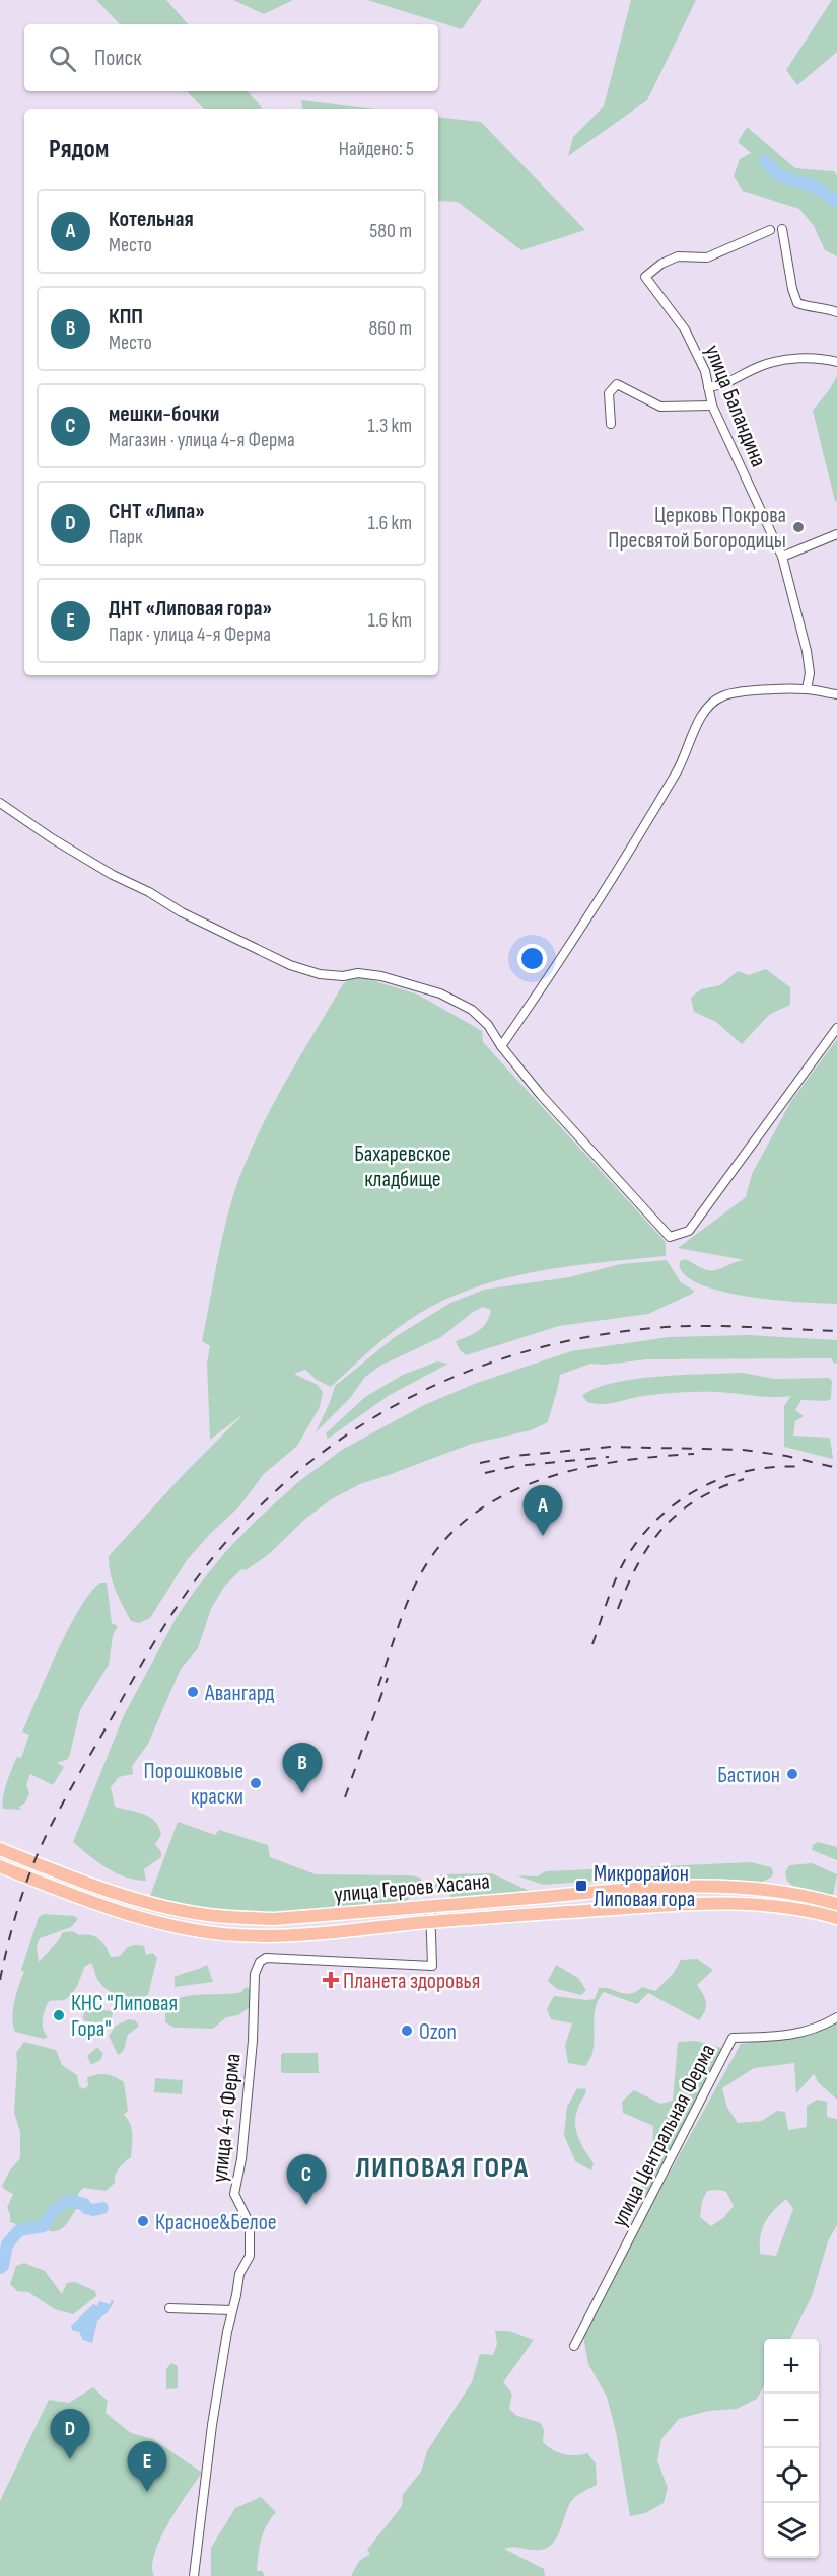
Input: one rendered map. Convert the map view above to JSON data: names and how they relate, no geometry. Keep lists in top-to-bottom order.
{
  "streets": {
    "main road": ["улица Героев Хасана"],
    "street": ["улица Баландина", "улица 4-я Ферма", "улица Центральная Ферма"]
  },
  "crossings": [
    ["улица Героев Хасана", "улица 4-я Ферма"]
  ],
  "districts": ["ЛИПОВАЯ ГОРА"],
  "parks": ["Бахаревское кладбище"],
  "places": {
    "other": [
      "Церковь Покрова Пресвятой Богородицы",
      "Авангард",
      "Бастион",
      "Порошковые краски",
      "КНС \"Липовая Гора\"",
      "Ozon",
      "Красное&Белое"
    ],
    "transit": ["Микрорайон Липовая гора"],
    "health": ["Планета здоровья"]
  },
  "page": {
    "search": "Поиск",
    "heading": ["Рядом", "Найдено: 5"],
    "list": [
      {
        "mark": "A",
        "name": "Котельная",
        "note": "Место",
        "value": "580 m"
      },
      {
        "mark": "B",
        "name": "КПП",
        "note": "Место",
        "value": "860 m"
      },
      {
        "mark": "C",
        "name": "мешки-бочки",
        "note": "Магазин · улица 4-я Ферма",
        "value": "1.3 km"
      },
      {
        "mark": "D",
        "name": "СНТ «Липа»",
        "note": "Парк",
        "value": "1.6 km"
      },
      {
        "mark": "E",
        "name": "ДНТ «Липовая гора»",
        "note": "Парк · улица 4-я Ферма",
        "value": "1.6 km"
      }
    ],
    "pins": [
      "A",
      "B",
      "C",
      "D",
      "E"
    ],
    "map_buttons": ["+", "−"]
  }
}
